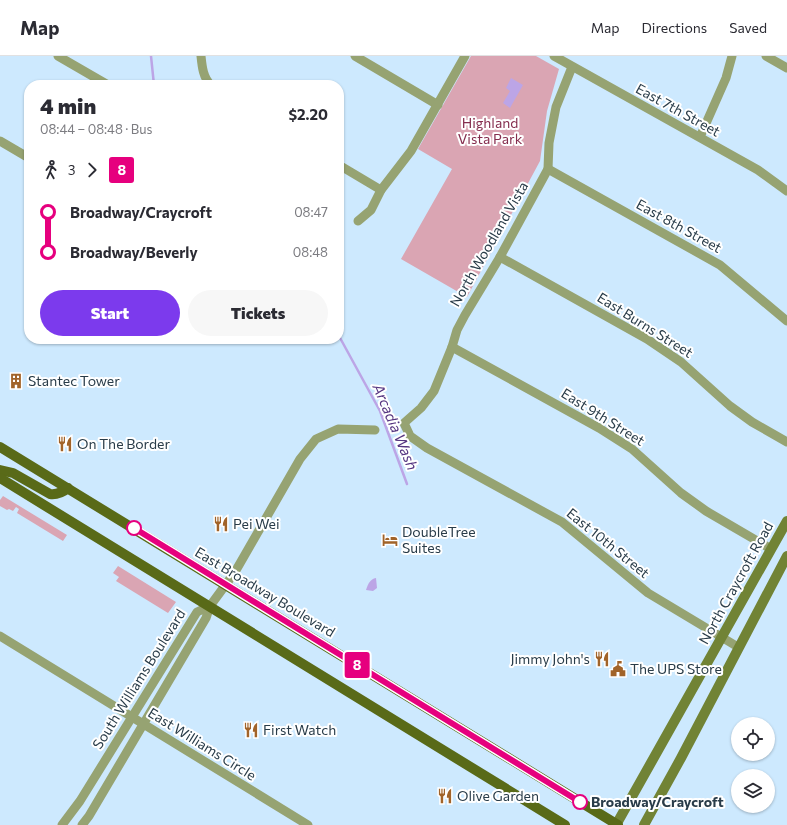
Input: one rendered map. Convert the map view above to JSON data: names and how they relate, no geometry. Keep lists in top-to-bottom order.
{
  "streets": {
    "main road": ["North Craycroft Road", "East Broadway Boulevard"],
    "street": [
      "East 7th Street",
      "East 8th Street",
      "North Woodland Vista",
      "East Burns Street",
      "East 9th Street",
      "East 10th Street",
      "South Williams Boulevard",
      "East Williams Circle"
    ]
  },
  "crossings": [
    ["East 7th Street", "North Woodland Vista"],
    ["East 8th Street", "North Woodland Vista"],
    ["North Woodland Vista", "East Burns Street"],
    ["North Woodland Vista", "East 9th Street"],
    ["North Woodland Vista", "East 10th Street"],
    ["East 9th Street", "North Craycroft Road"],
    ["East 10th Street", "North Craycroft Road"],
    ["North Craycroft Road", "East Broadway Boulevard"],
    ["South Williams Boulevard", "East Williams Circle"]
  ],
  "water": ["Arcadia Wash"],
  "parks": ["Highland Vista Park"],
  "places": {
    "building": ["Stantec Tower"],
    "restaurant": [
      "On The Border",
      "Pei Wei",
      "Jimmy John's",
      "First Watch",
      "Olive Garden"
    ],
    "hotel": ["DoubleTree Suites"],
    "public building": ["The UPS Store"],
    "other": ["Broadway/Craycroft"]
  },
  "lines": ["bus line 8"],
  "page": {
    "header": "Map",
    "nav": ["Map", "Directions", "Saved"],
    "on_map": "8",
    "heading": ["4 min", "08:44 – 08:48 · Bus", "$2.20"],
    "legs": ["3", "8"],
    "list": [
      {
        "name": "Broadway/Craycroft",
        "value": "08:47"
      },
      {
        "name": "Broadway/Beverly",
        "value": "08:48"
      }
    ],
    "buttons": ["Start", "Tickets"]
  }
}
